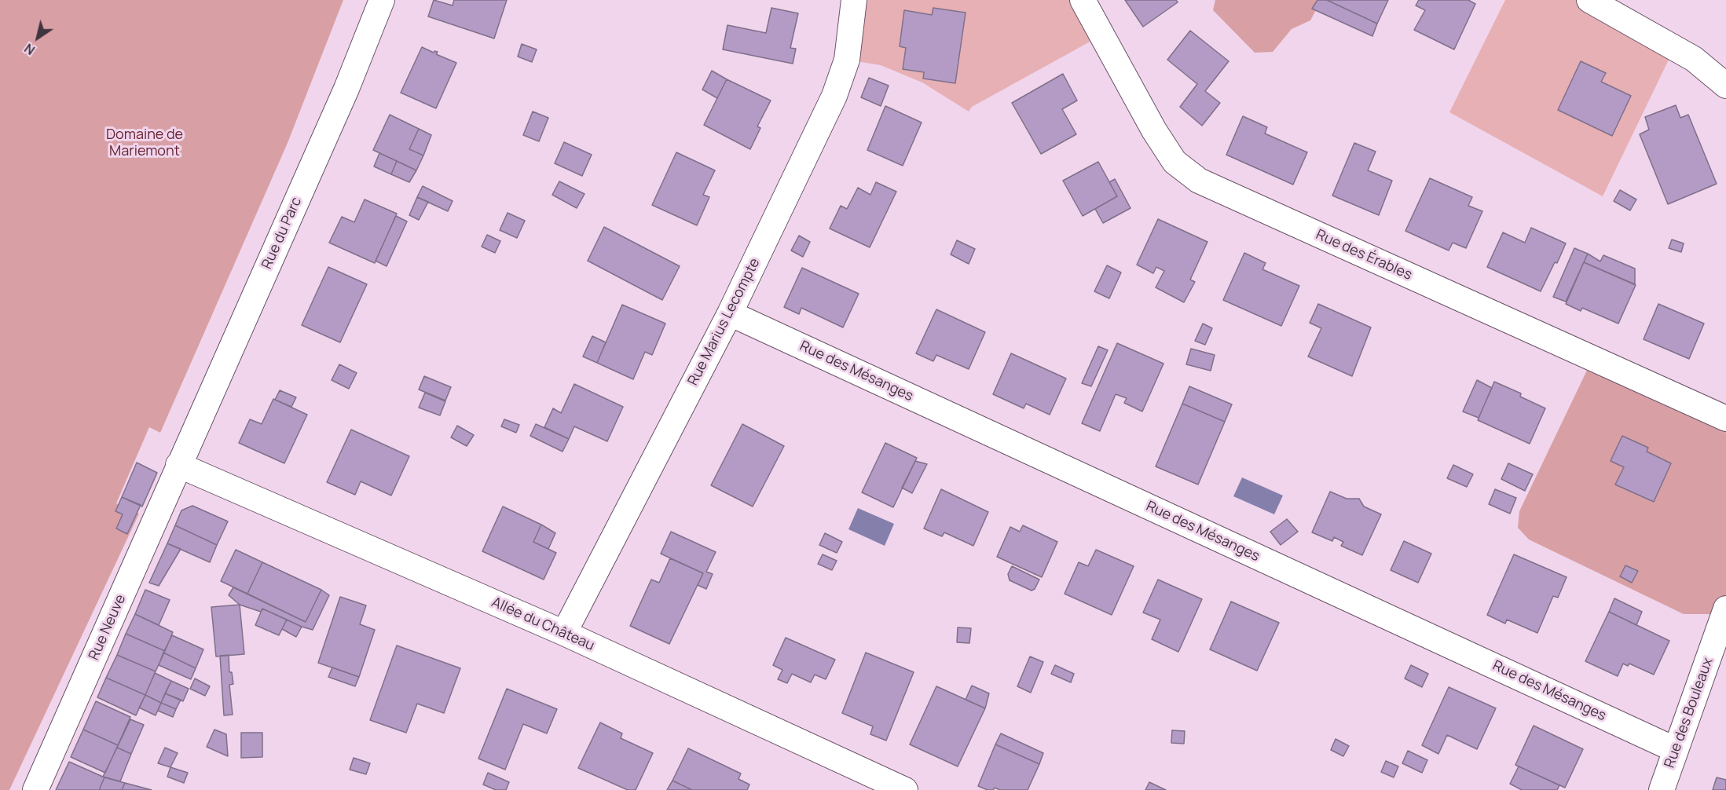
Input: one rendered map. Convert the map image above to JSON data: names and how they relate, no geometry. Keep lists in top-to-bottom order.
{
  "streets": {
    "street": [
      "Rue du Parc",
      "Rue des Érables",
      "Rue Marius Lecompte",
      "Rue des Mésanges",
      "Allée du Château",
      "Rue Neuve",
      "Rue des Bouleaux"
    ]
  },
  "crossings": [
    ["Rue du Parc", "Allée du Château"],
    ["Rue du Parc", "Rue Neuve"],
    ["Rue Marius Lecompte", "Rue des Mésanges"],
    ["Rue Marius Lecompte", "Allée du Château"],
    ["Rue des Mésanges", "Rue des Bouleaux"],
    ["Allée du Château", "Rue Neuve"]
  ],
  "parks": ["Domaine de Mariemont"],
  "north": "bottom left"
}
